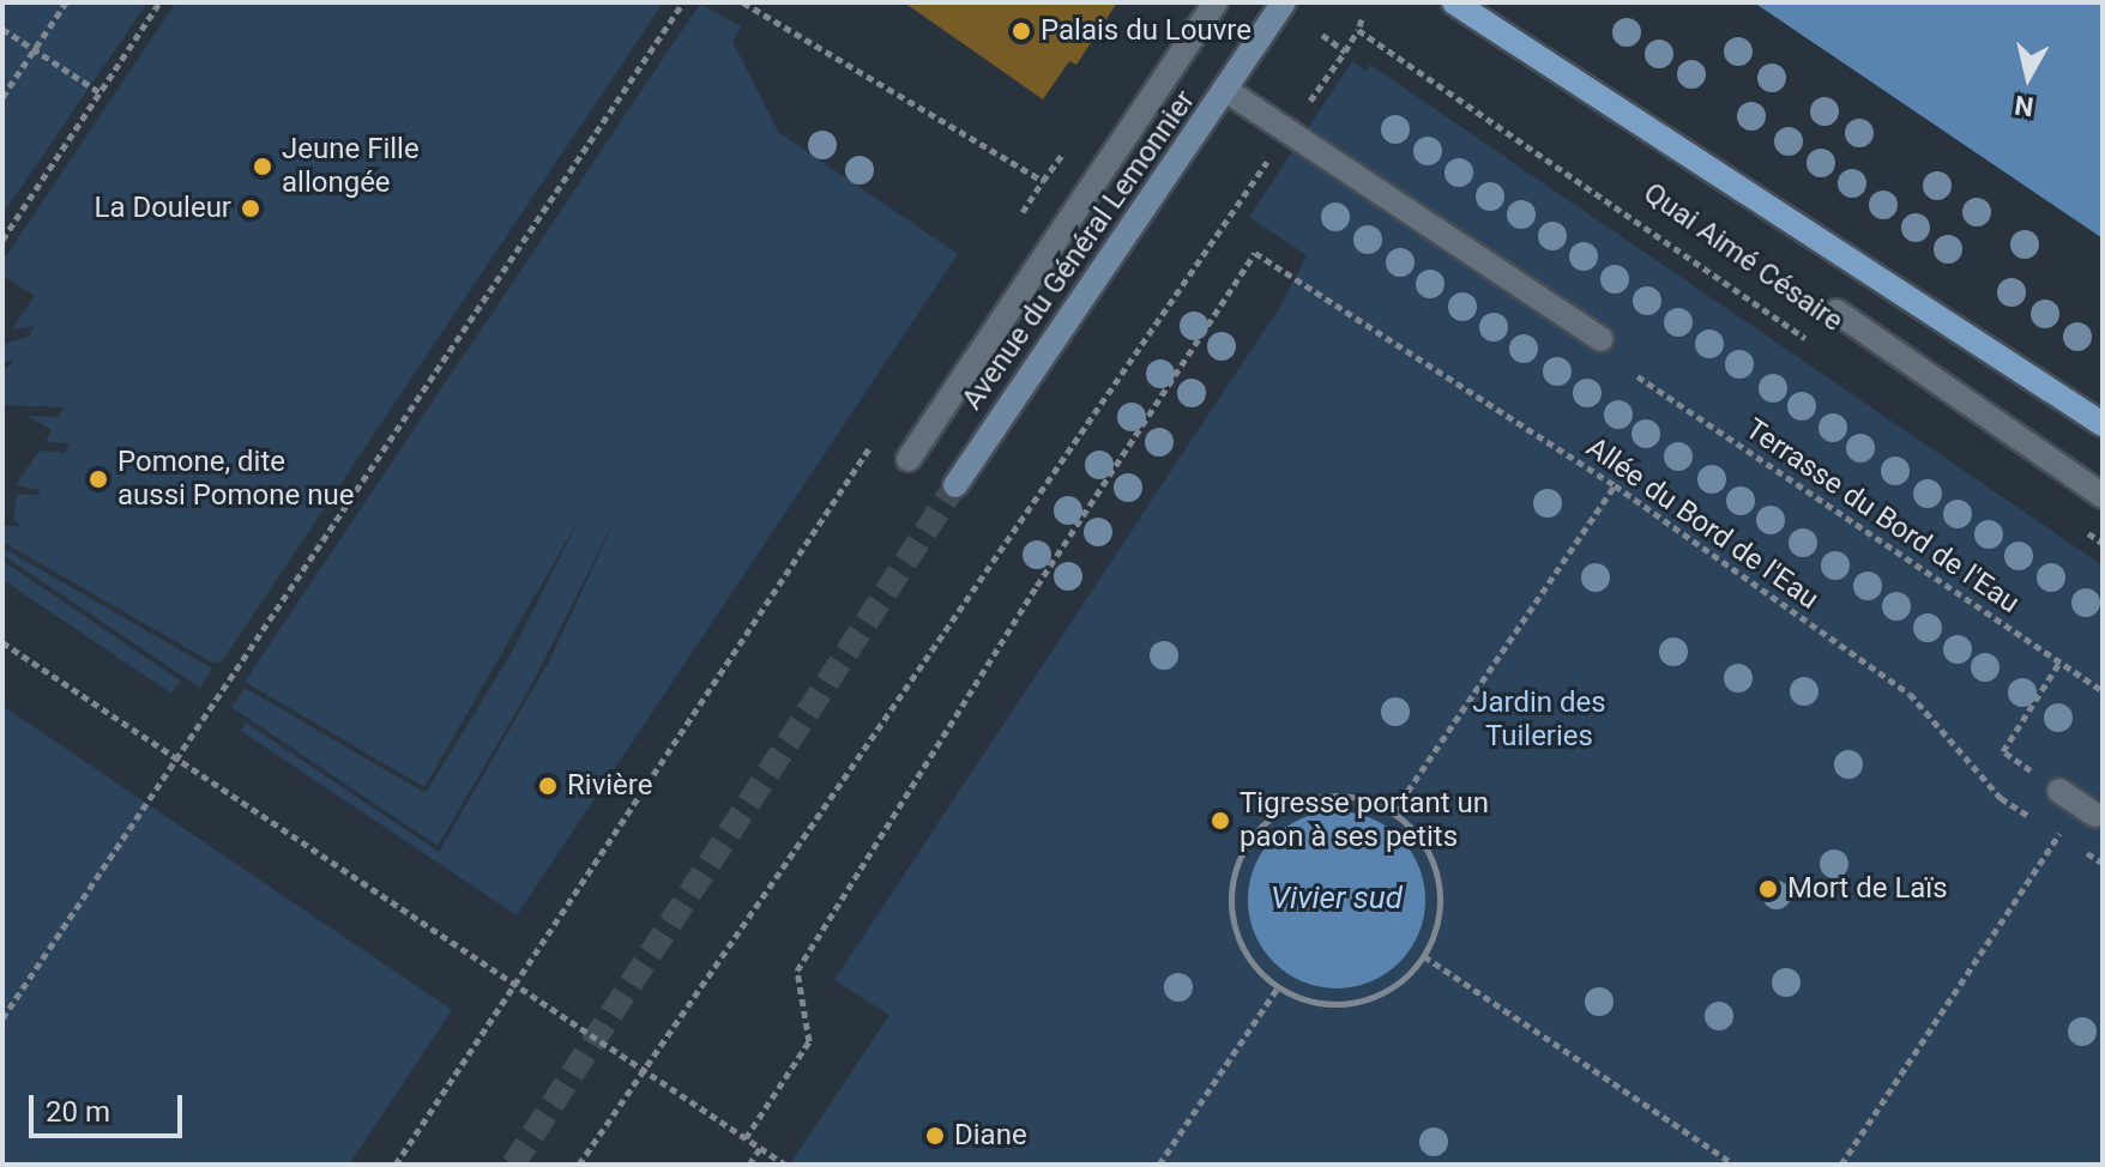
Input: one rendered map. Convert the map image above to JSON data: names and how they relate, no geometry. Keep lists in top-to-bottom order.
{
  "streets": {
    "main road": ["Avenue du Général Lemonnier", "Quai Aimé Césaire"],
    "path": ["Terrasse du Bord de l'Eau", "Allée du Bord de l'Eau"]
  },
  "water": ["Vivier sud"],
  "parks": ["Jardin des Tuileries"],
  "places": [
    "Palais du Louvre",
    "Jeune Fille allongée",
    "La Douleur",
    "Pomone, dite aussi Pomone nue",
    "Rivière",
    "Tigresse portant un paon à ses petits",
    "Mort de Laïs",
    "Diane"
  ],
  "scale_bar": "20 m",
  "north": "bottom"
}
